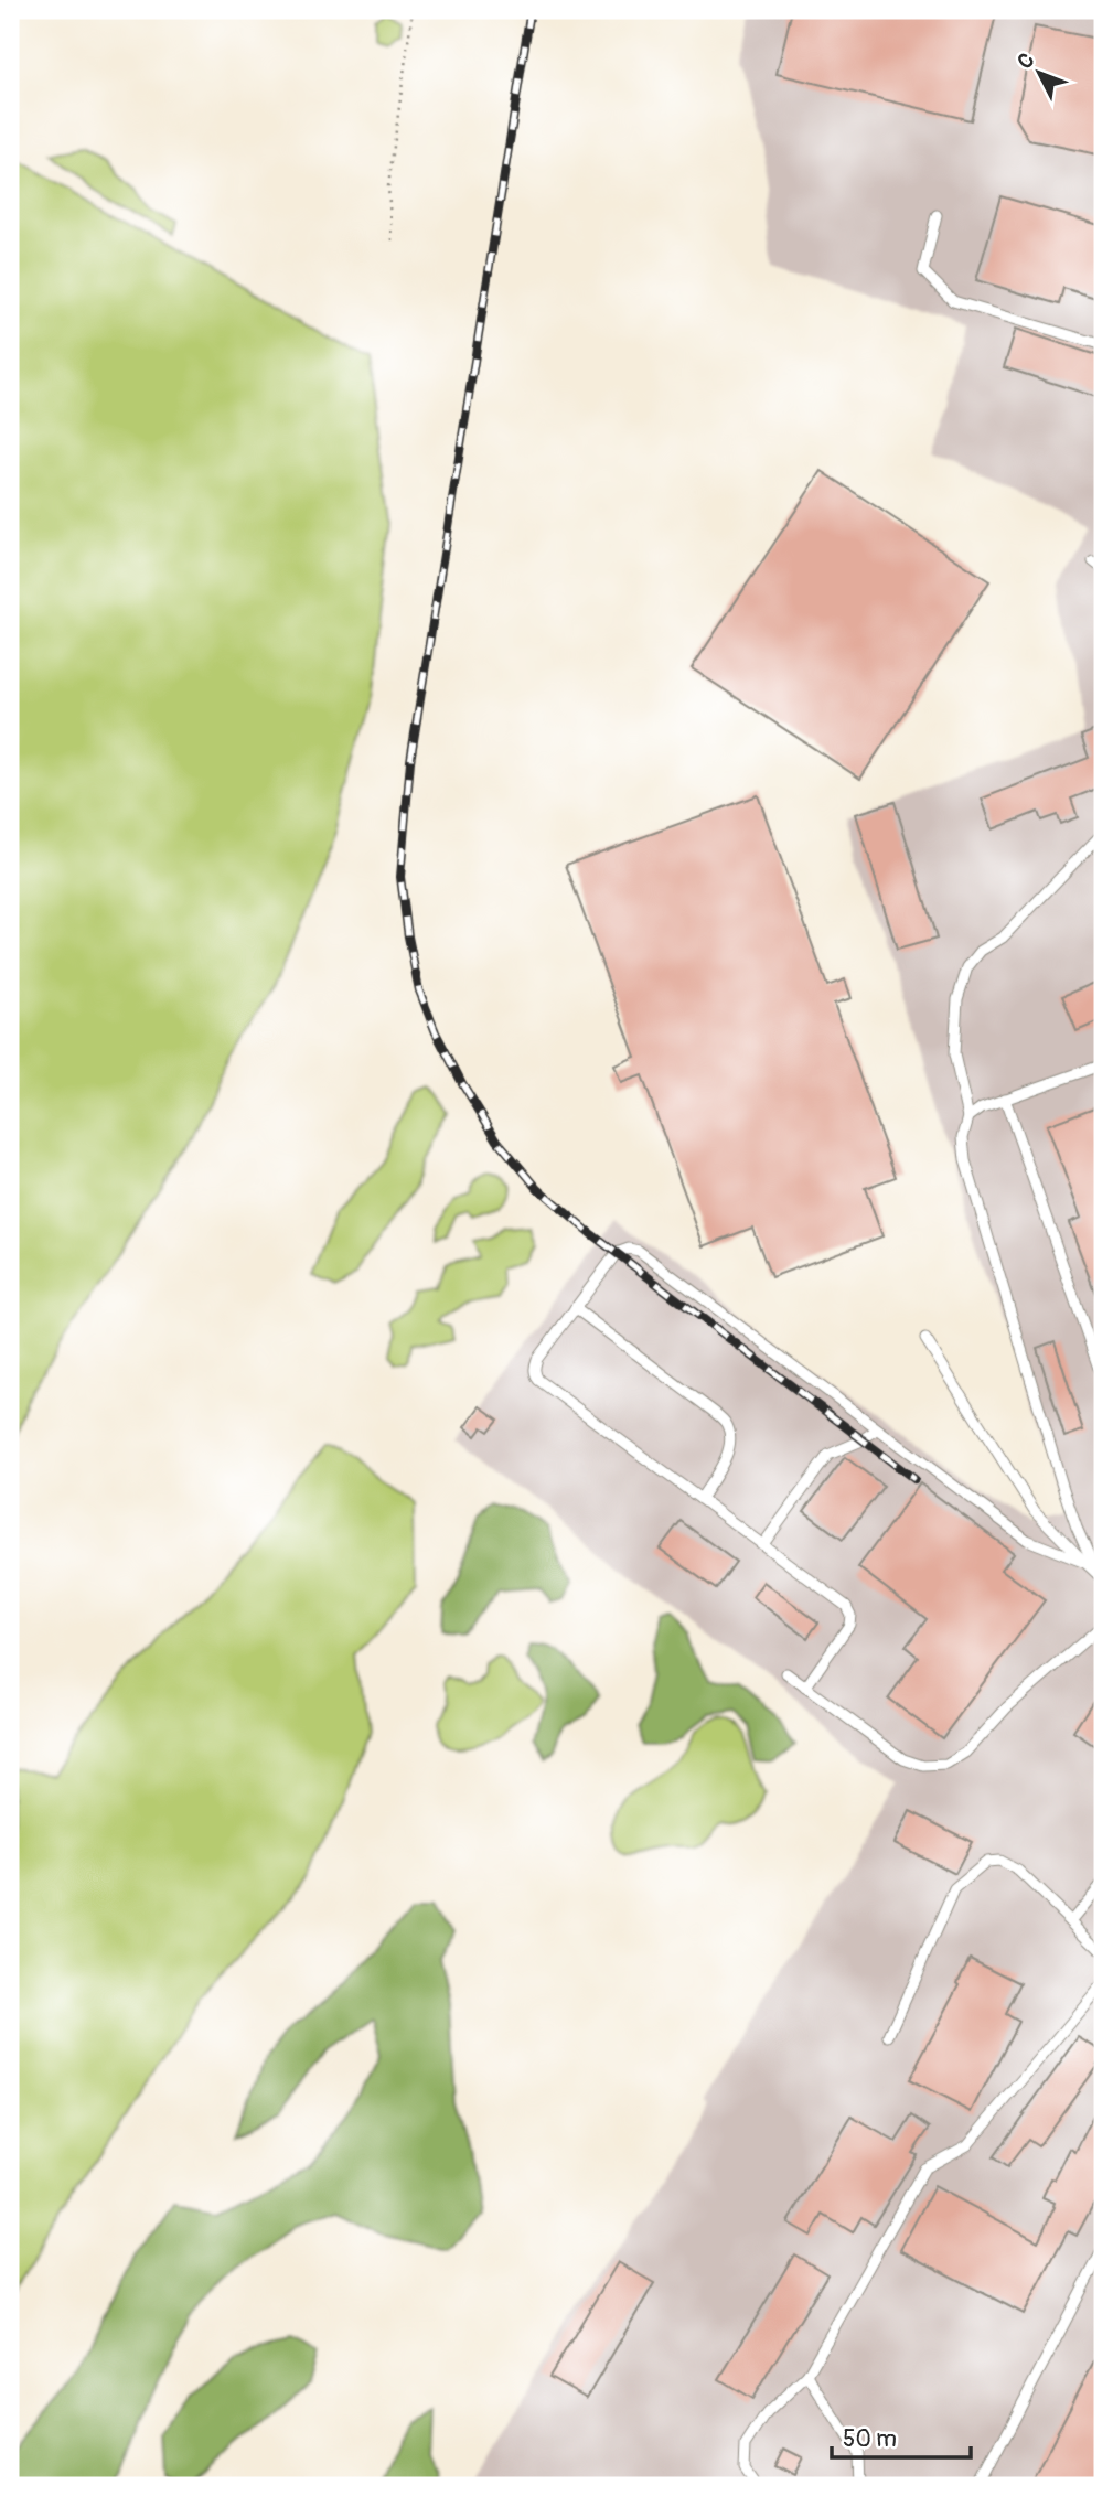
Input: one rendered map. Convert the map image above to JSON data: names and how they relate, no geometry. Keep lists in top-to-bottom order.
{
  "scale_bar": "50 m",
  "north": "top left"
}
